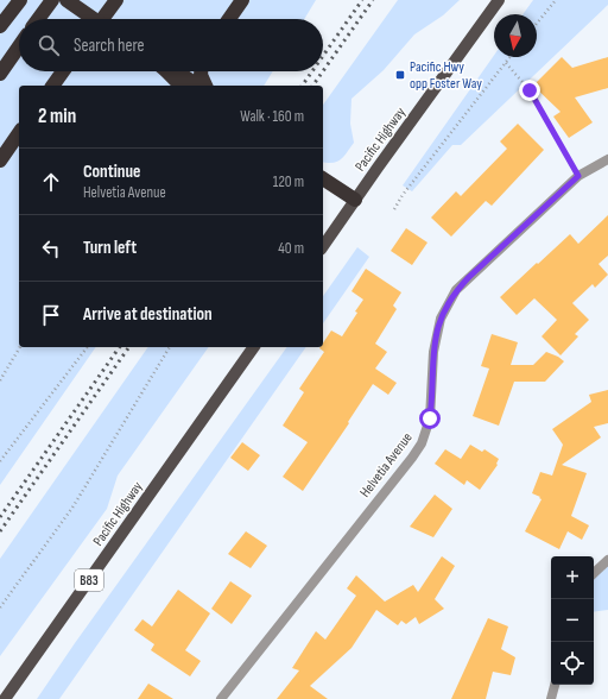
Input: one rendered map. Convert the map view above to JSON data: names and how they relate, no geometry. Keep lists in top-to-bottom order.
{
  "streets": {
    "main road": ["Pacific Highway", "B83"],
    "street": ["Helvetia Avenue"]
  },
  "places": {
    "transit": ["Pacific Hwy opp Foster Way"]
  },
  "north": "bottom",
  "page": {
    "search": "Search here",
    "heading": ["2 min", "Walk · 160 m"],
    "list": [
      ["Continue", "Helvetia Avenue", "120 m"],
      ["Turn left", "40 m"],
      "Arrive at destination"
    ],
    "map_buttons": ["+", "−"]
  }
}
